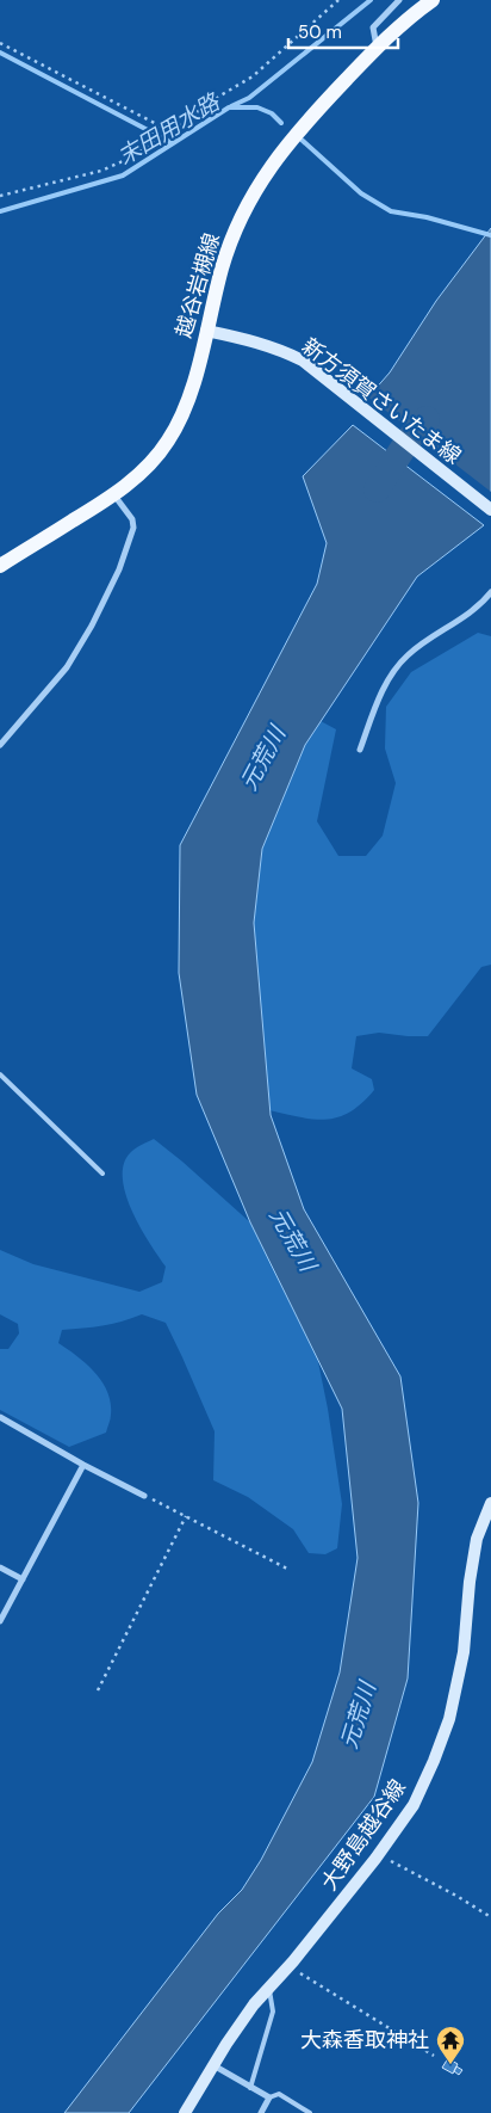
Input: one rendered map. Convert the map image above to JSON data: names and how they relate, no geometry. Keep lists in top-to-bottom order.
{
  "streets": {
    "main road": ["越谷岩槻線", "新方須賀さいたま線", "大野島越谷線"]
  },
  "crossings": [
    ["越谷岩槻線", "新方須賀さいたま線"]
  ],
  "water": ["末田用水路", "元荒川"],
  "places": {
    "temple": ["大森香取神社"]
  },
  "scale_bar": "50 m"
}
